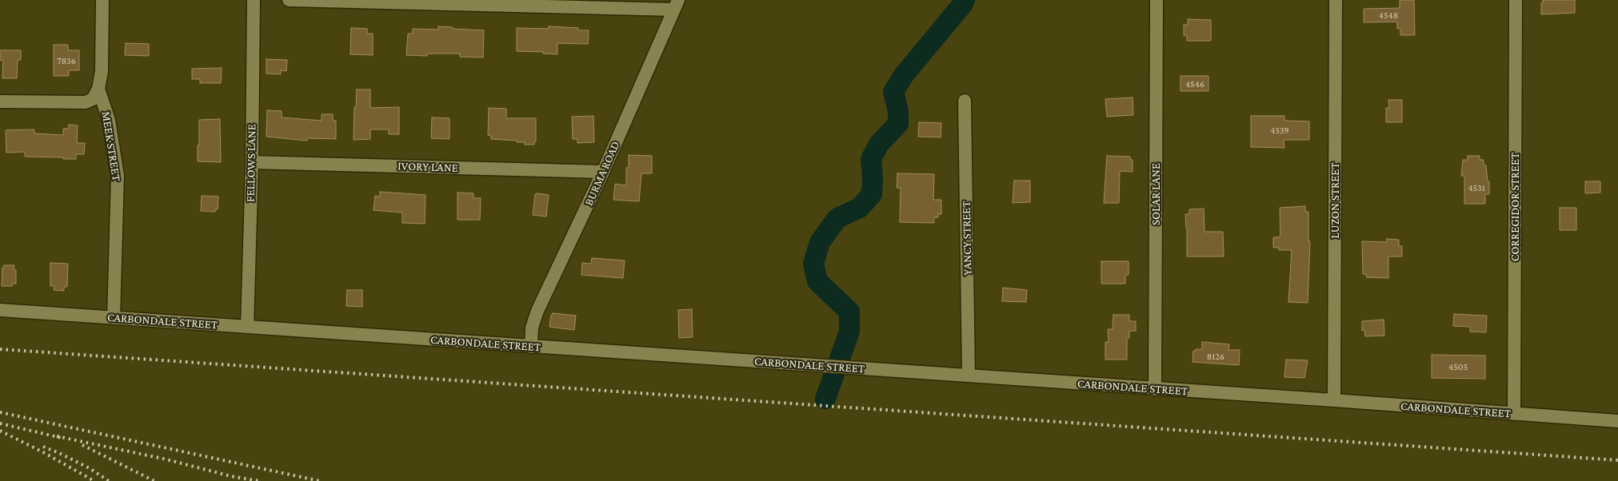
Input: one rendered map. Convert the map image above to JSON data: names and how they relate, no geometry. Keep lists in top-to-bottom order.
{
  "streets": {
    "street": [
      "MEEK STREET",
      "FELLOWS LANE",
      "IVORY LANE",
      "BURMA ROAD",
      "SOLAR LANE",
      "LUZON STREET",
      "CORREGIDOR STREET",
      "YANCY STREET",
      "CARBONDALE STREET"
    ]
  },
  "crossings": [
    ["MEEK STREET", "CARBONDALE STREET"],
    ["FELLOWS LANE", "IVORY LANE"],
    ["FELLOWS LANE", "CARBONDALE STREET"],
    ["IVORY LANE", "BURMA ROAD"],
    ["BURMA ROAD", "CARBONDALE STREET"],
    ["SOLAR LANE", "CARBONDALE STREET"],
    ["LUZON STREET", "CARBONDALE STREET"],
    ["CORREGIDOR STREET", "CARBONDALE STREET"],
    ["YANCY STREET", "CARBONDALE STREET"]
  ],
  "house_numbers": [
    "4548",
    "7836",
    "4546",
    "4539",
    "4531",
    "8126",
    "4505"
  ]
}
